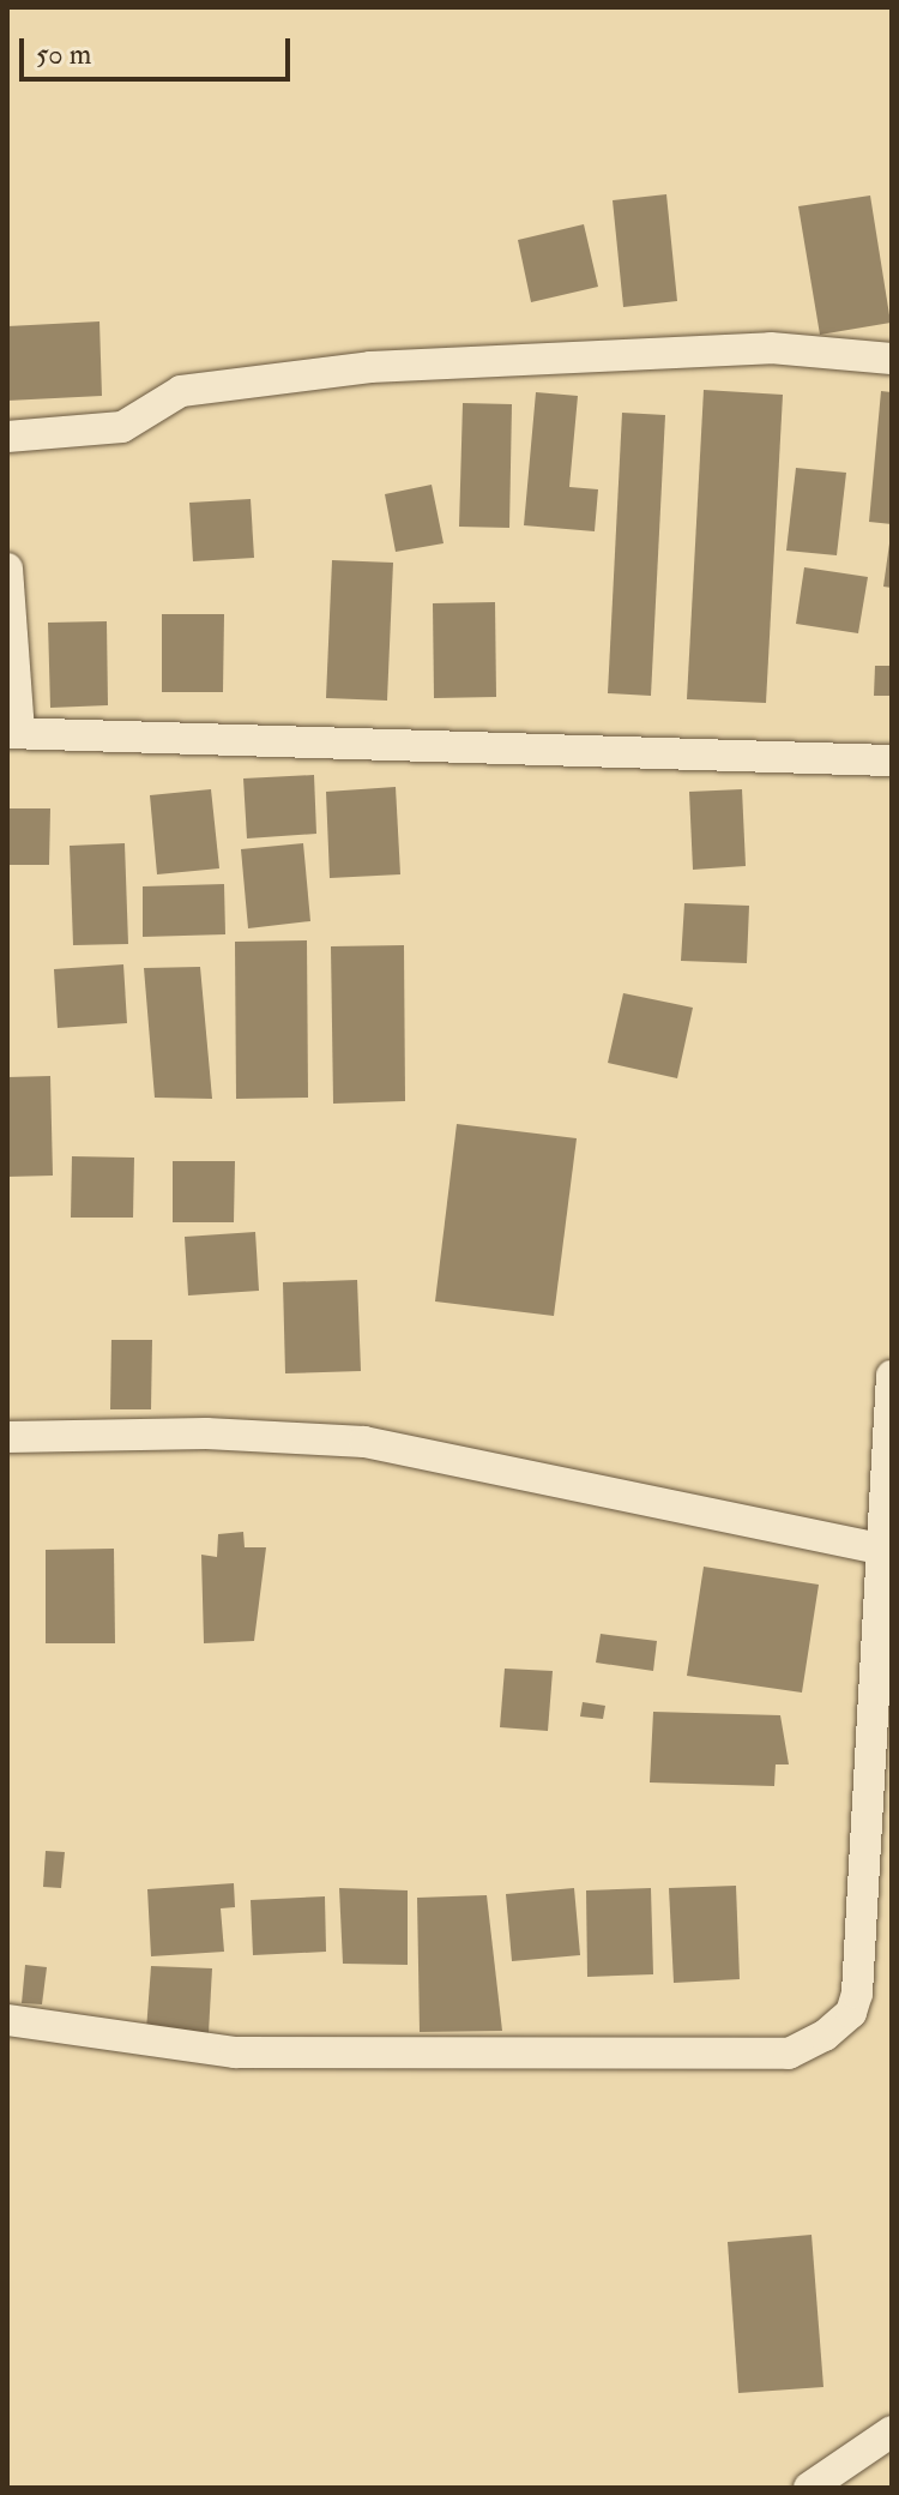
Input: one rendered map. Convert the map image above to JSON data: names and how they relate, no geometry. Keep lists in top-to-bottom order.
{
  "scale_bar": "50 m"
}
